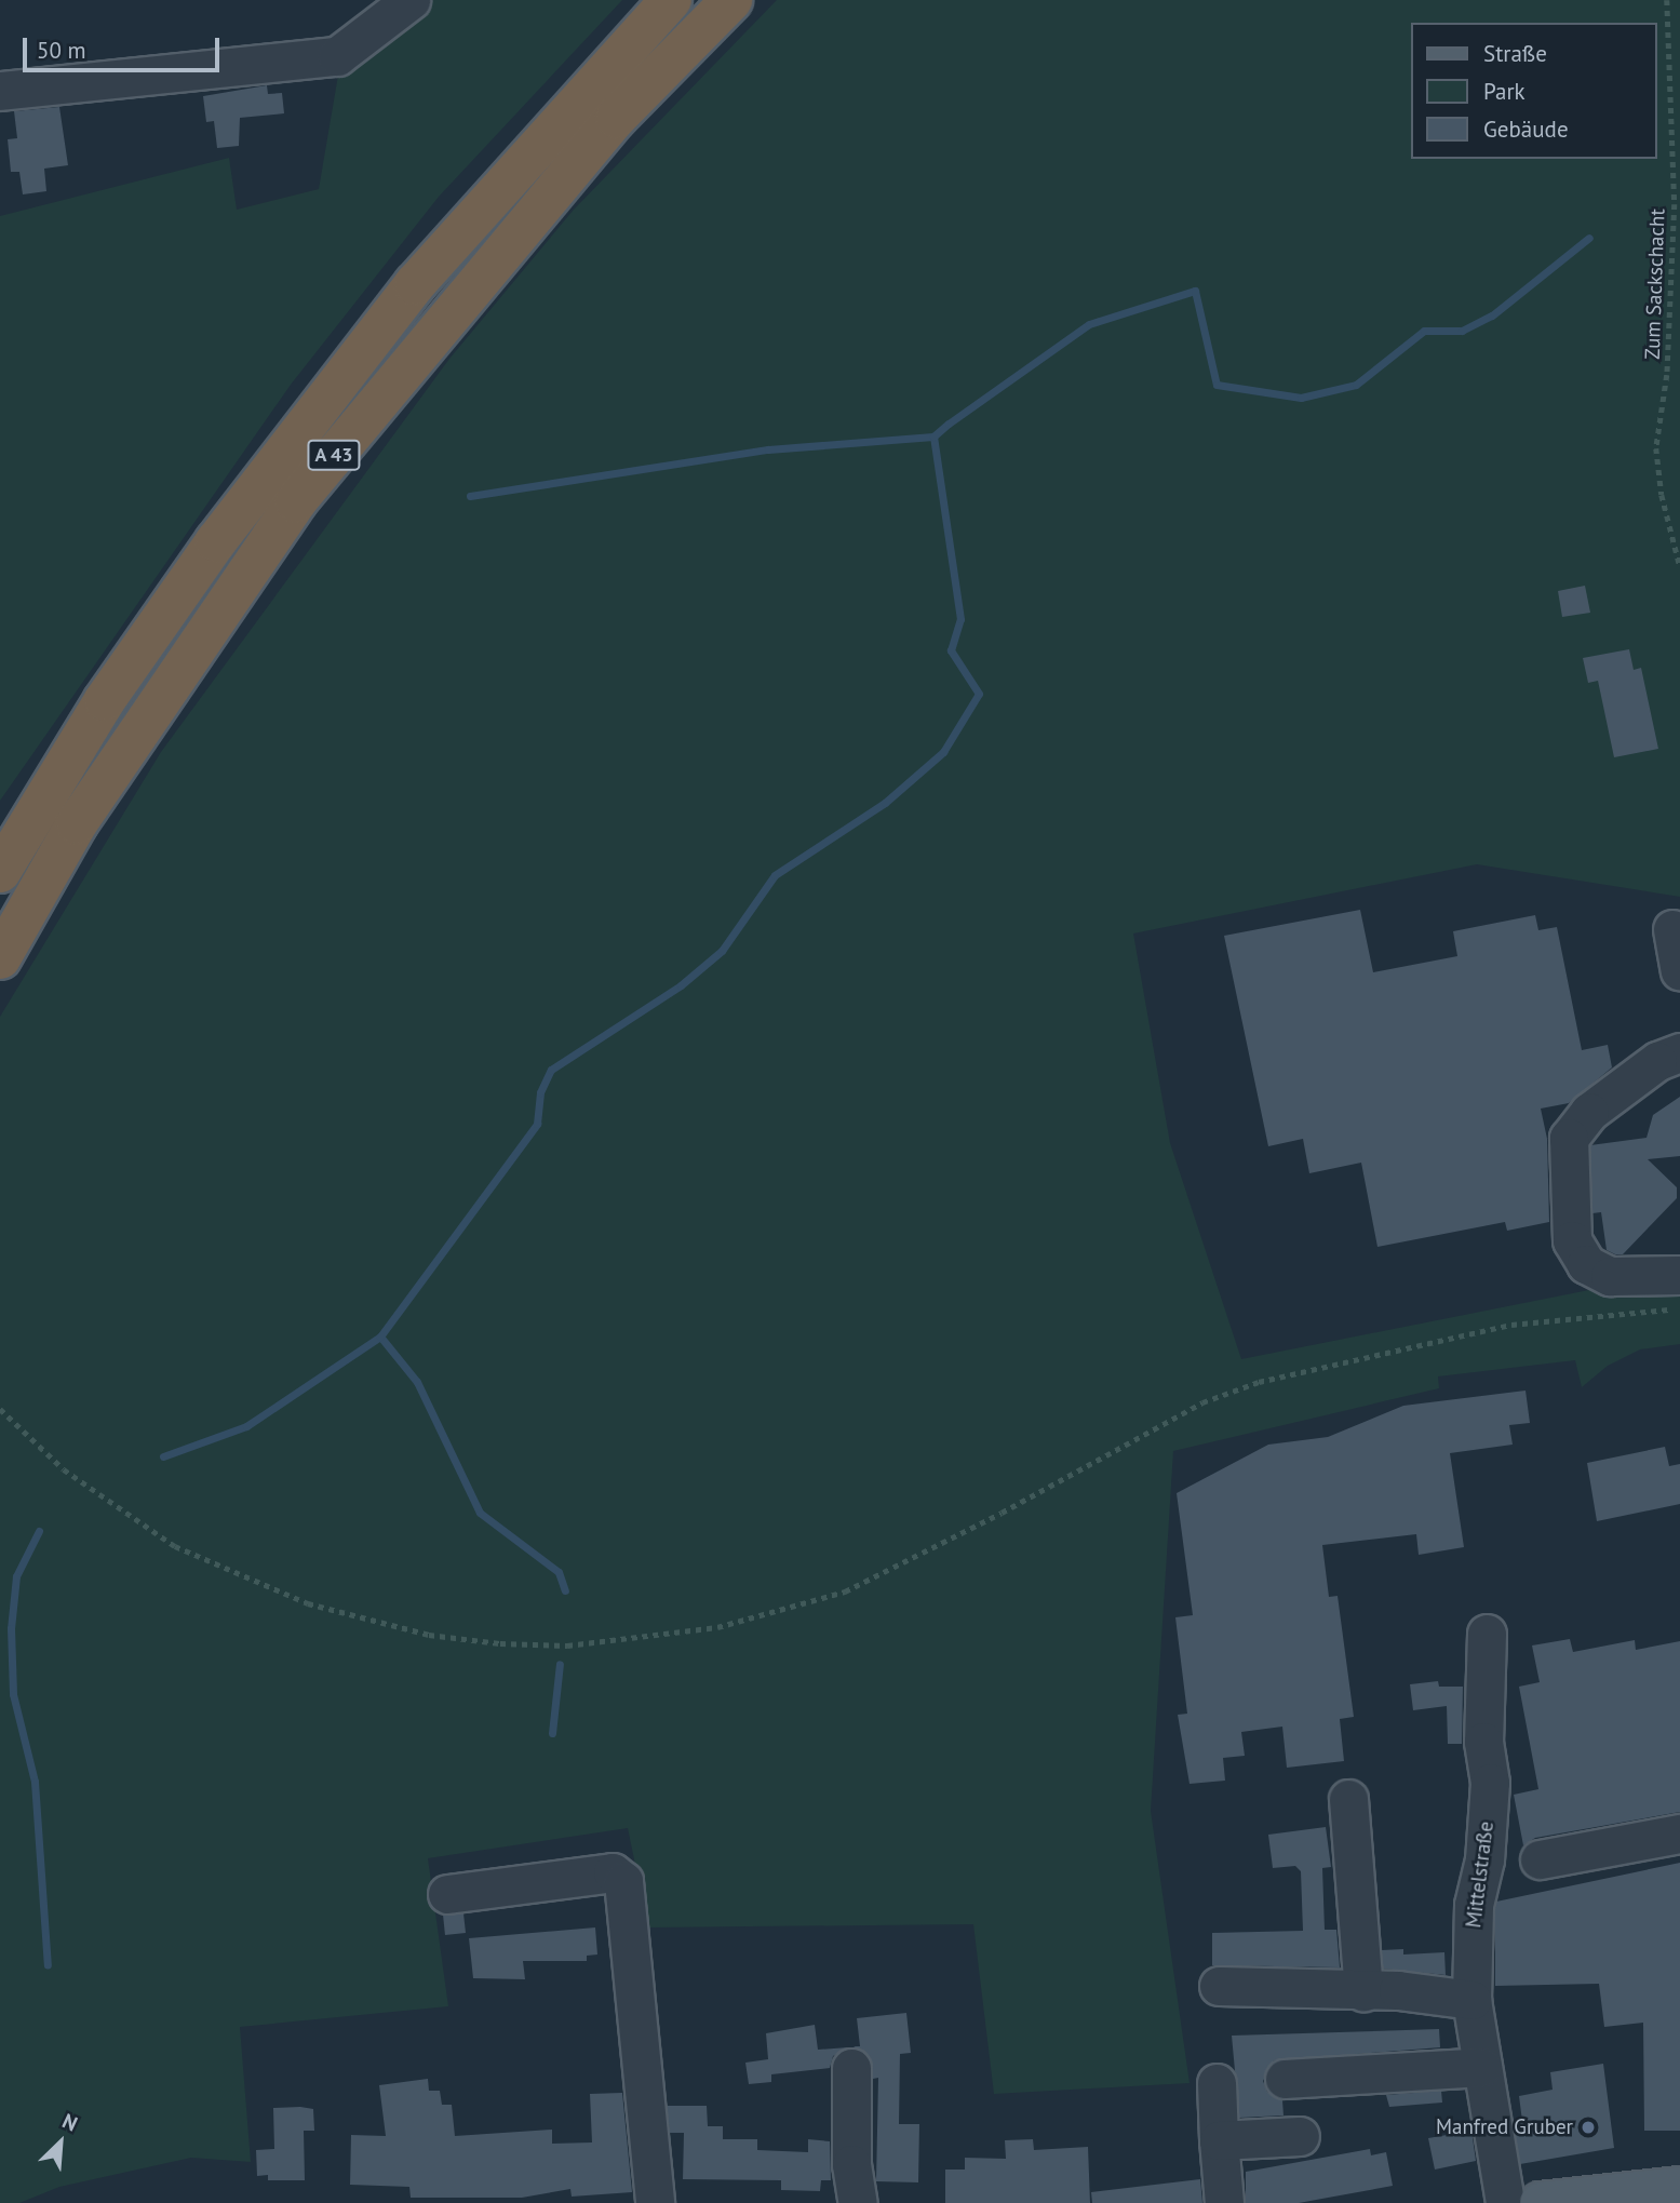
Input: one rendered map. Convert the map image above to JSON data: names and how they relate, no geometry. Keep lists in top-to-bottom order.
{
  "streets": {
    "highway": ["A 43"],
    "street": ["Mittelstraße"],
    "path": ["Zum Sackschacht"]
  },
  "places": ["Manfred Gruber"],
  "legend": ["Straße", "Park", "Gebäude"],
  "scale_bar": "50 m",
  "north": "top right"
}
